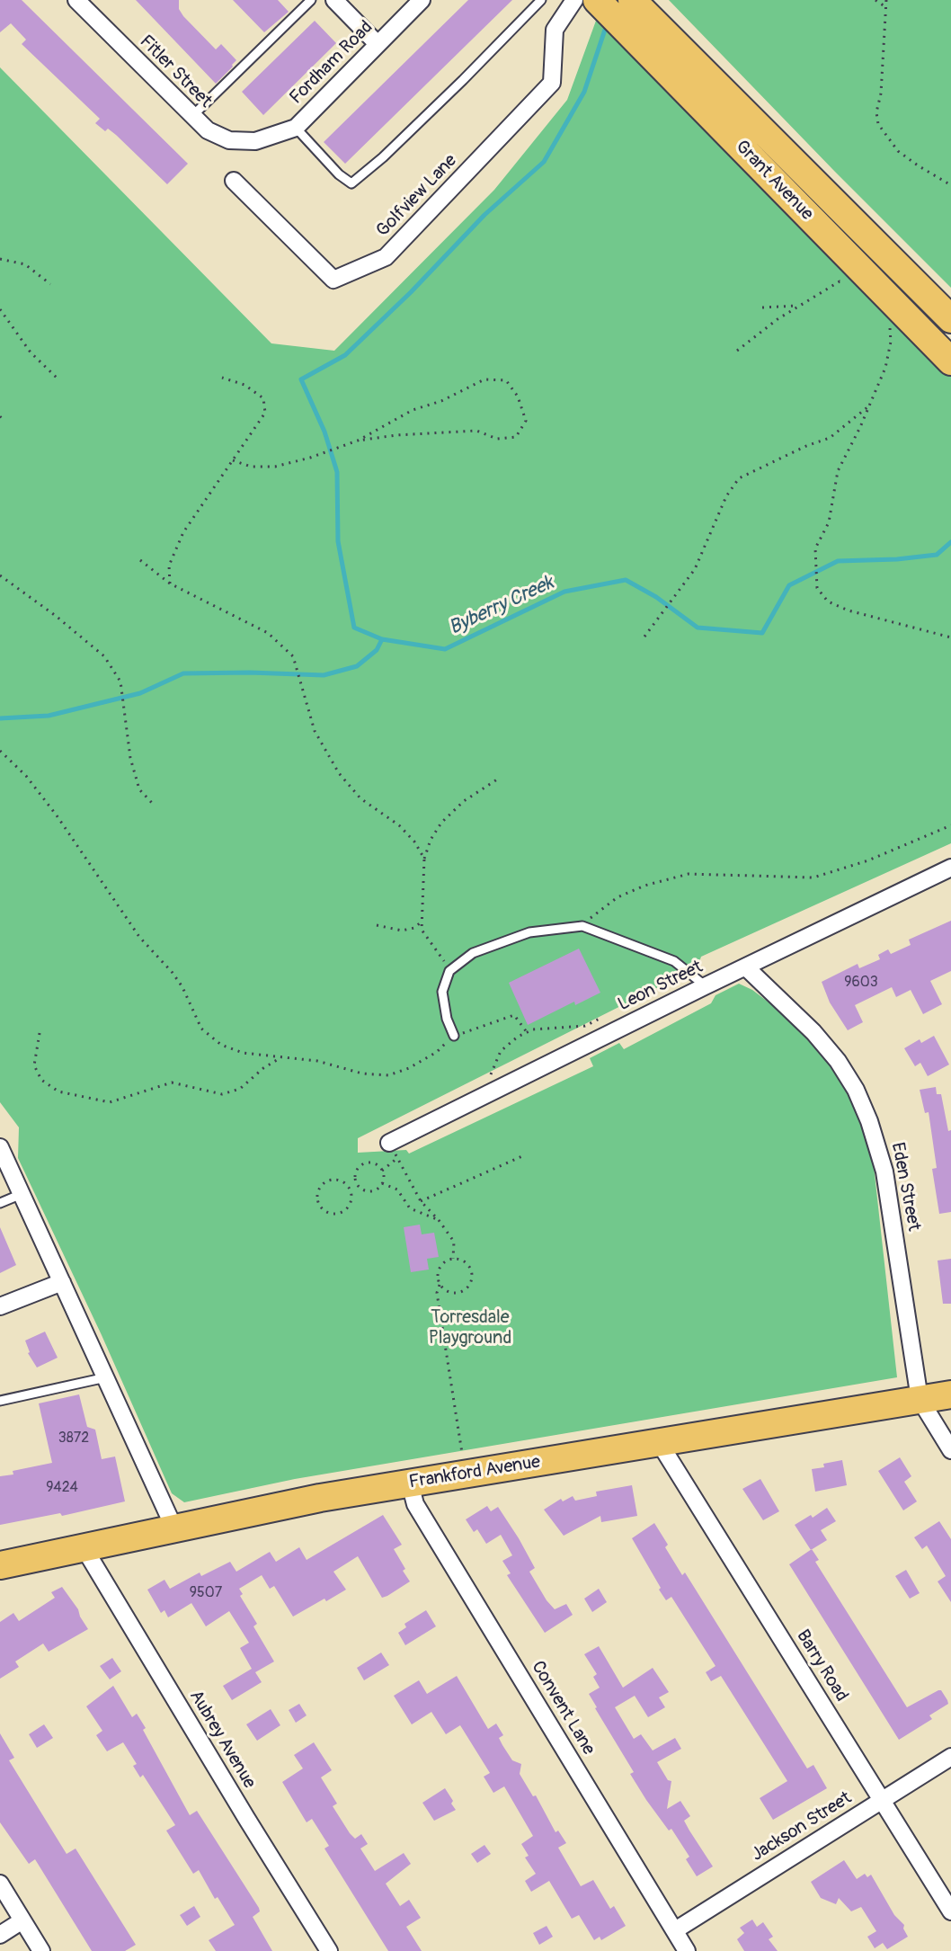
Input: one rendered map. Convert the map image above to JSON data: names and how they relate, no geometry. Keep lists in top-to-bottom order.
{
  "streets": {
    "main road": ["Grant Avenue", "Frankford Avenue"],
    "street": [
      "Fordham Road",
      "Fitler Street",
      "Golfview Lane",
      "Leon Street",
      "Eden Street",
      "Barry Road",
      "Convent Lane",
      "Aubrey Avenue",
      "Jackson Street"
    ]
  },
  "crossings": [
    ["Fordham Road", "Fitler Street"],
    ["Leon Street", "Eden Street"],
    ["Eden Street", "Frankford Avenue"],
    ["Frankford Avenue", "Barry Road"],
    ["Frankford Avenue", "Convent Lane"],
    ["Frankford Avenue", "Aubrey Avenue"],
    ["Barry Road", "Jackson Street"],
    ["Convent Lane", "Jackson Street"]
  ],
  "water": ["Byberry Creek"],
  "parks": ["Torresdale Playground"],
  "house_numbers": [
    "9603",
    "3872",
    "9424",
    "9507"
  ]
}
